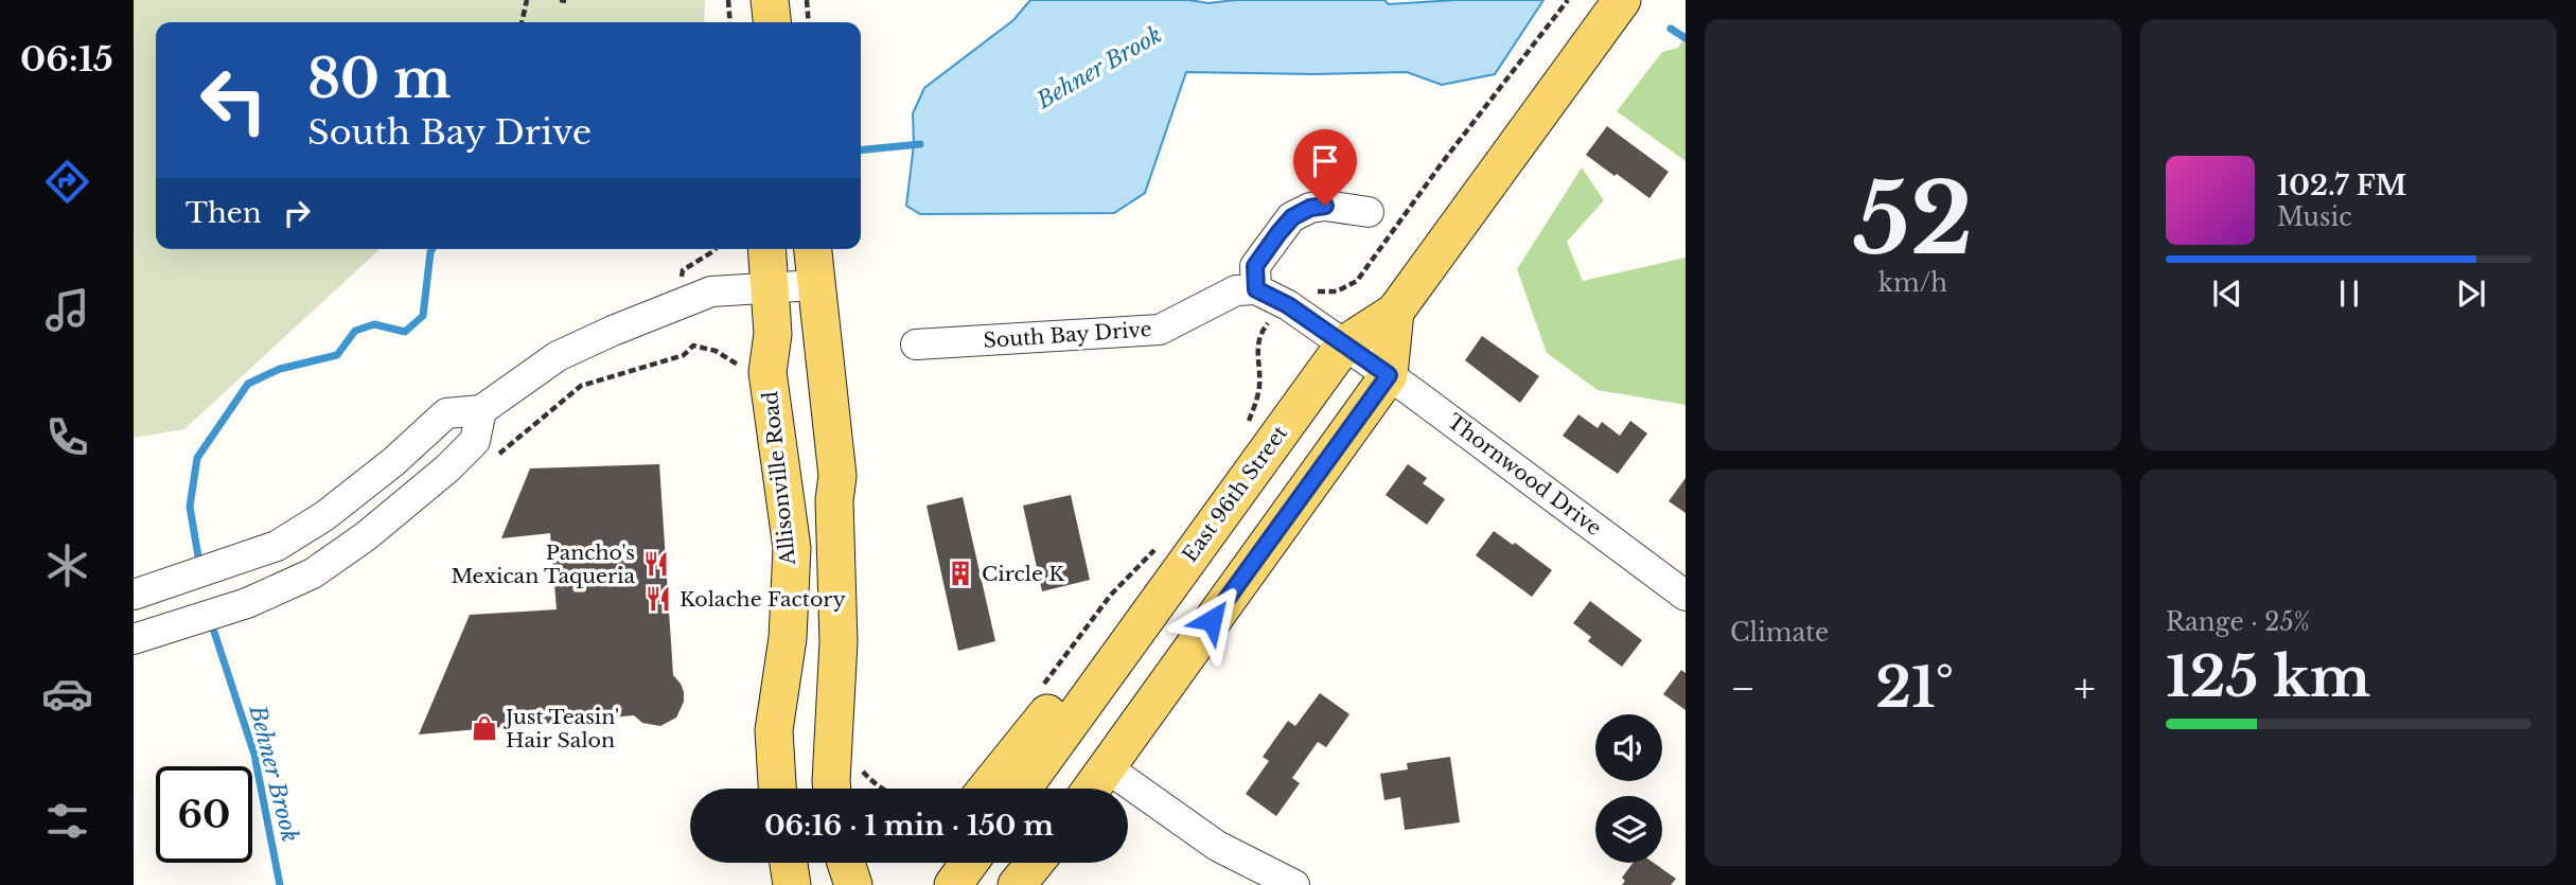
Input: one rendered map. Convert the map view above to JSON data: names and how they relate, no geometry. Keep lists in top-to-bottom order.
{
  "streets": {
    "main road": ["Allisonville Road", "East 96th Street"],
    "street": ["South Bay Drive", "Thornwood Drive"]
  },
  "crossings": [
    ["Thornwood Drive", "East 96th Street"]
  ],
  "water": ["Behner Brook"],
  "places": {
    "restaurant": ["Pancho's Mexican Taqueria", "Kolache Factory"],
    "building": ["Circle K"],
    "shop": ["Just Teasin' Hair Salon"]
  },
  "page": {
    "tabs": "06:15",
    "tile": [
      ["52", "km/h"],
      "Climate",
      ["Range · 25%", "125 km"]
    ],
    "turn": ["80 m", "South Bay Drive"],
    "song": ["102.7 FM", "Music"],
    "then": "Then",
    "heat": ["−", "21°", "+"],
    "limit": "60",
    "trip": "06:16 · 1 min · 150 m"
  }
}
